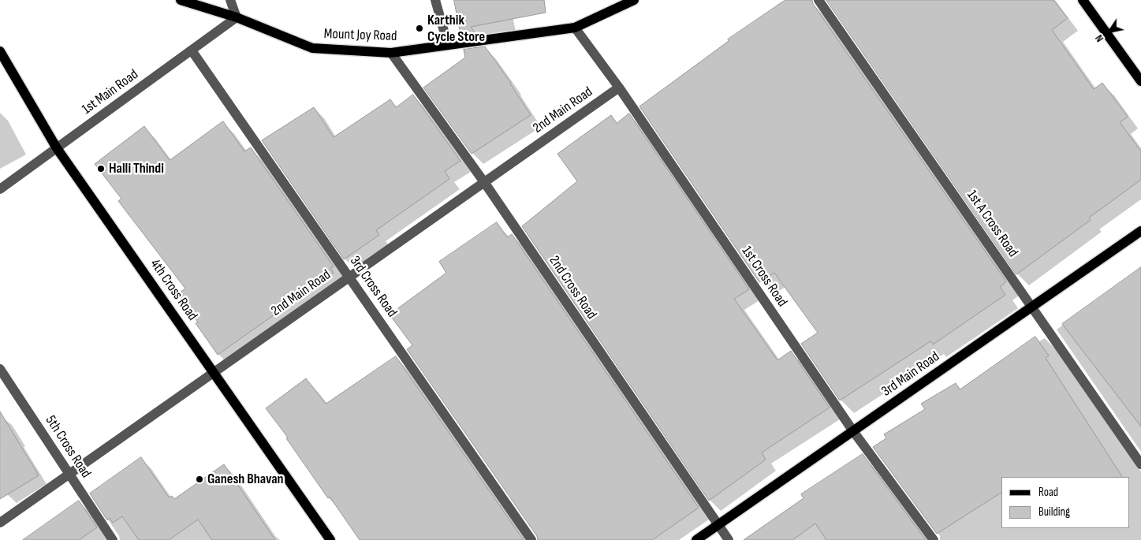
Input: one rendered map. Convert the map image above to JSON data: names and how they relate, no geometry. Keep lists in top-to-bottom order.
{
  "streets": {
    "main road": ["Mount Joy Road", "4th Cross Road", "3rd Main Road"],
    "street": [
      "1st Main Road",
      "2nd Main Road",
      "1st A Cross Road",
      "1st Cross Road",
      "3rd Cross Road",
      "2nd Cross Road",
      "5th Cross Road"
    ]
  },
  "crossings": [
    ["Mount Joy Road", "1st Main Road"],
    ["Mount Joy Road", "1st Cross Road"],
    ["Mount Joy Road", "2nd Cross Road"],
    ["1st Main Road", "3rd Cross Road"],
    ["1st Main Road", "4th Cross Road"],
    ["2nd Main Road", "1st Cross Road"],
    ["2nd Main Road", "3rd Cross Road"],
    ["2nd Main Road", "2nd Cross Road"],
    ["2nd Main Road", "4th Cross Road"],
    ["2nd Main Road", "5th Cross Road"],
    ["1st A Cross Road", "3rd Main Road"],
    ["1st Cross Road", "3rd Main Road"],
    ["2nd Cross Road", "3rd Main Road"]
  ],
  "places": ["Karthik Cycle Store", "Halli Thindi", "Ganesh Bhavan"],
  "legend": ["Road", "Building"],
  "north": "bottom left"
}
